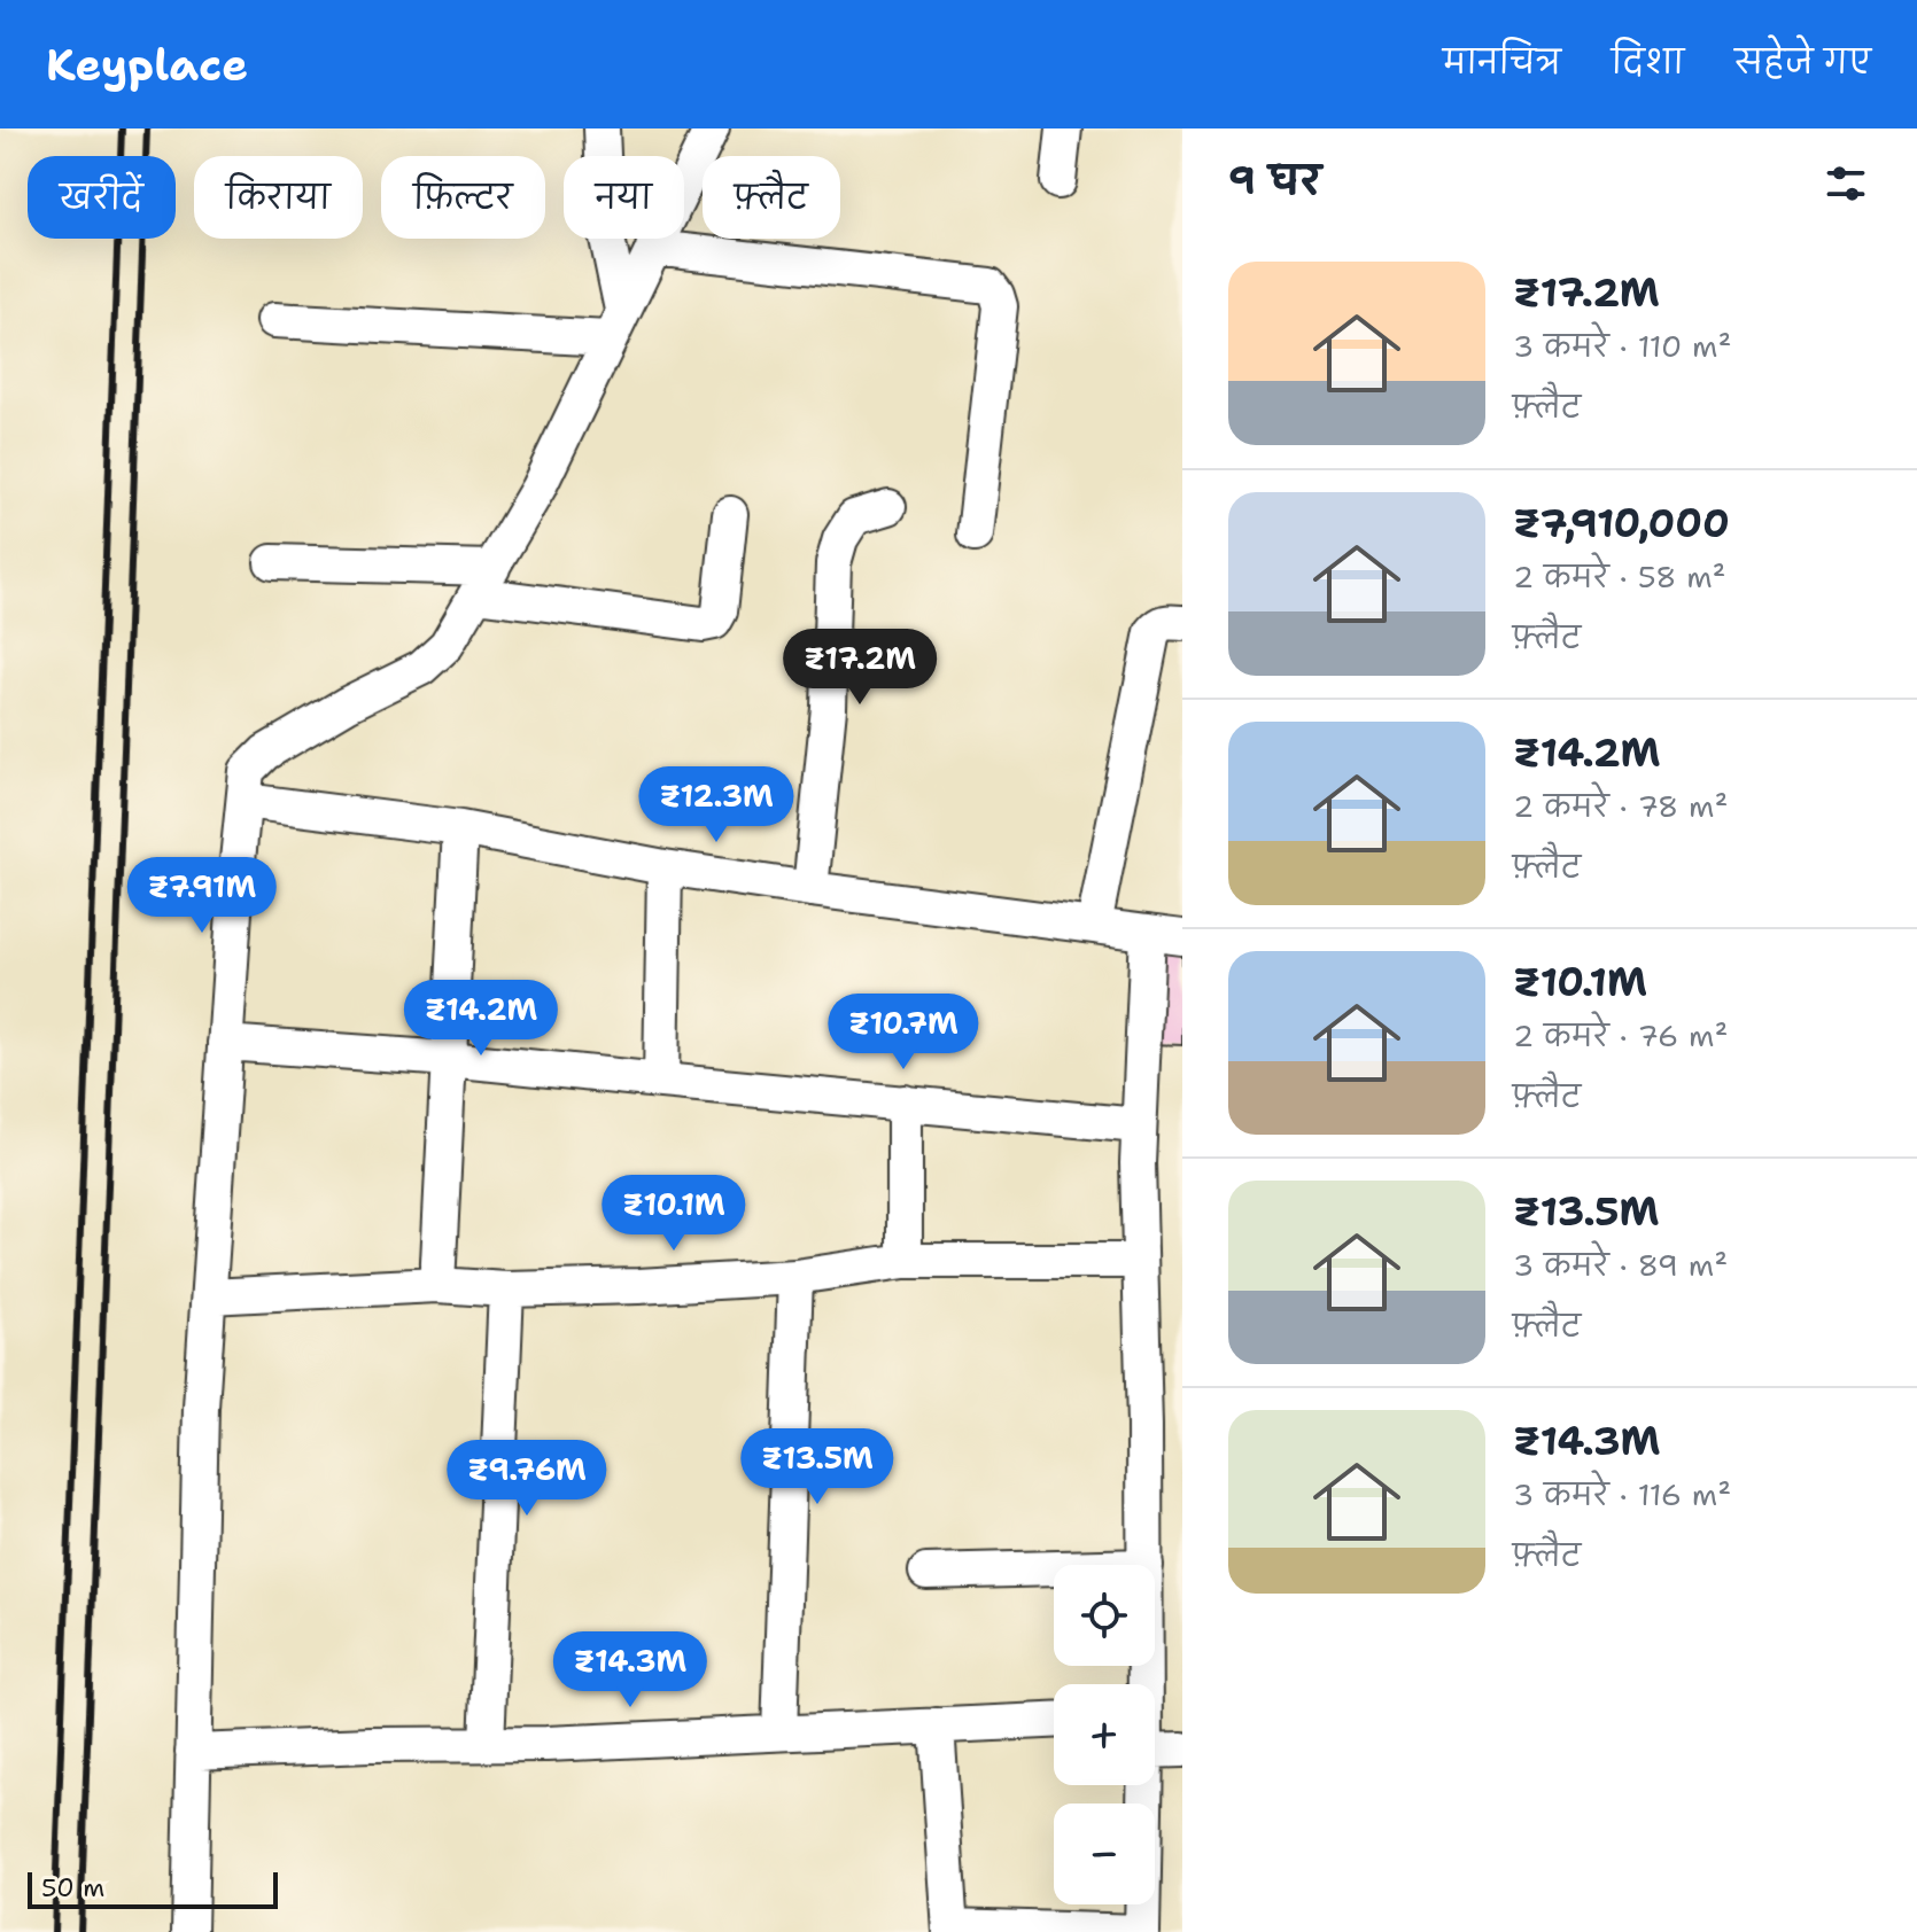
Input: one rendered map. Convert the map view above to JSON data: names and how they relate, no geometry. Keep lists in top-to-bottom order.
{
  "scale_bar": "50 m",
  "page": {
    "header": "Keyplace",
    "nav": ["मानचित्र", "दिशा", "सहेजे गए"],
    "heading": "9 घर",
    "chip": [
      "खरीदें",
      "किराया",
      "फ़िल्टर",
      "नया",
      "फ़्लैट"
    ],
    "list": [
      {
        "name": "₹17.2M",
        "note": "3 कमरे · 110 m² · फ़्लैट"
      },
      {
        "name": "₹7,910,000",
        "note": "2 कमरे · 58 m² · फ़्लैट"
      },
      {
        "name": "₹14.2M",
        "note": "2 कमरे · 78 m² · फ़्लैट"
      },
      {
        "name": "₹10.1M",
        "note": "2 कमरे · 76 m² · फ़्लैट"
      },
      {
        "name": "₹13.5M",
        "note": "3 कमरे · 89 m² · फ़्लैट"
      },
      {
        "name": "₹14.3M",
        "note": "3 कमरे · 116 m² · फ़्लैट"
      }
    ],
    "price": [
      "₹17.2M",
      "₹12.3M",
      "₹7.91M",
      "₹14.2M",
      "₹10.7M",
      "₹10.1M",
      "₹13.5M",
      "₹9.76M",
      "₹14.3M"
    ],
    "map_buttons": ["+", "−"],
    "scale": "50 m"
  }
}
